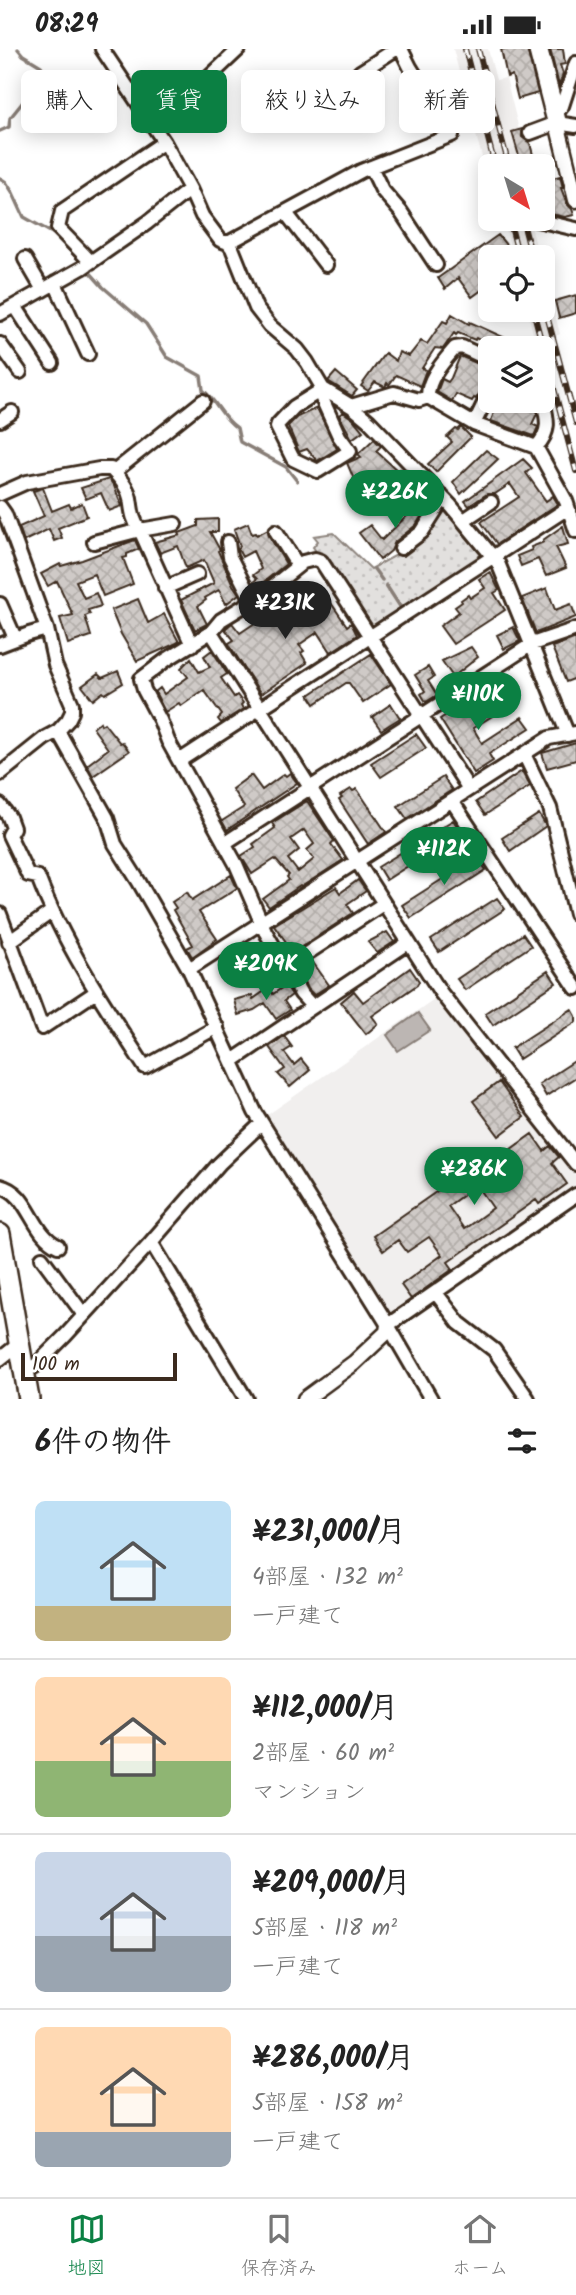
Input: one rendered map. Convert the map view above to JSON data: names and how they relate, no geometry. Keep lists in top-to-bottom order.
{
  "scale_bar": "100 m",
  "north": "bottom right",
  "page": {
    "status": "08:29",
    "chip": [
      "購入",
      "賃貸",
      "絞り込み",
      "新着"
    ],
    "price": [
      "¥226K",
      "¥231K",
      "¥110K",
      "¥112K",
      "¥209K",
      "¥286K"
    ],
    "scale": "100 m",
    "heading": "6件の物件",
    "list": [
      {
        "name": "¥231,000/月",
        "note": "4部屋 · 132 m² · 一戸建て"
      },
      {
        "name": "¥112,000/月",
        "note": "2部屋 · 60 m² · マンション"
      },
      {
        "name": "¥209,000/月",
        "note": "5部屋 · 118 m² · 一戸建て"
      },
      {
        "name": "¥286,000/月",
        "note": "5部屋 · 158 m² · 一戸建て"
      }
    ],
    "tabs": ["地図", "保存済み", "ホーム"]
  }
}
